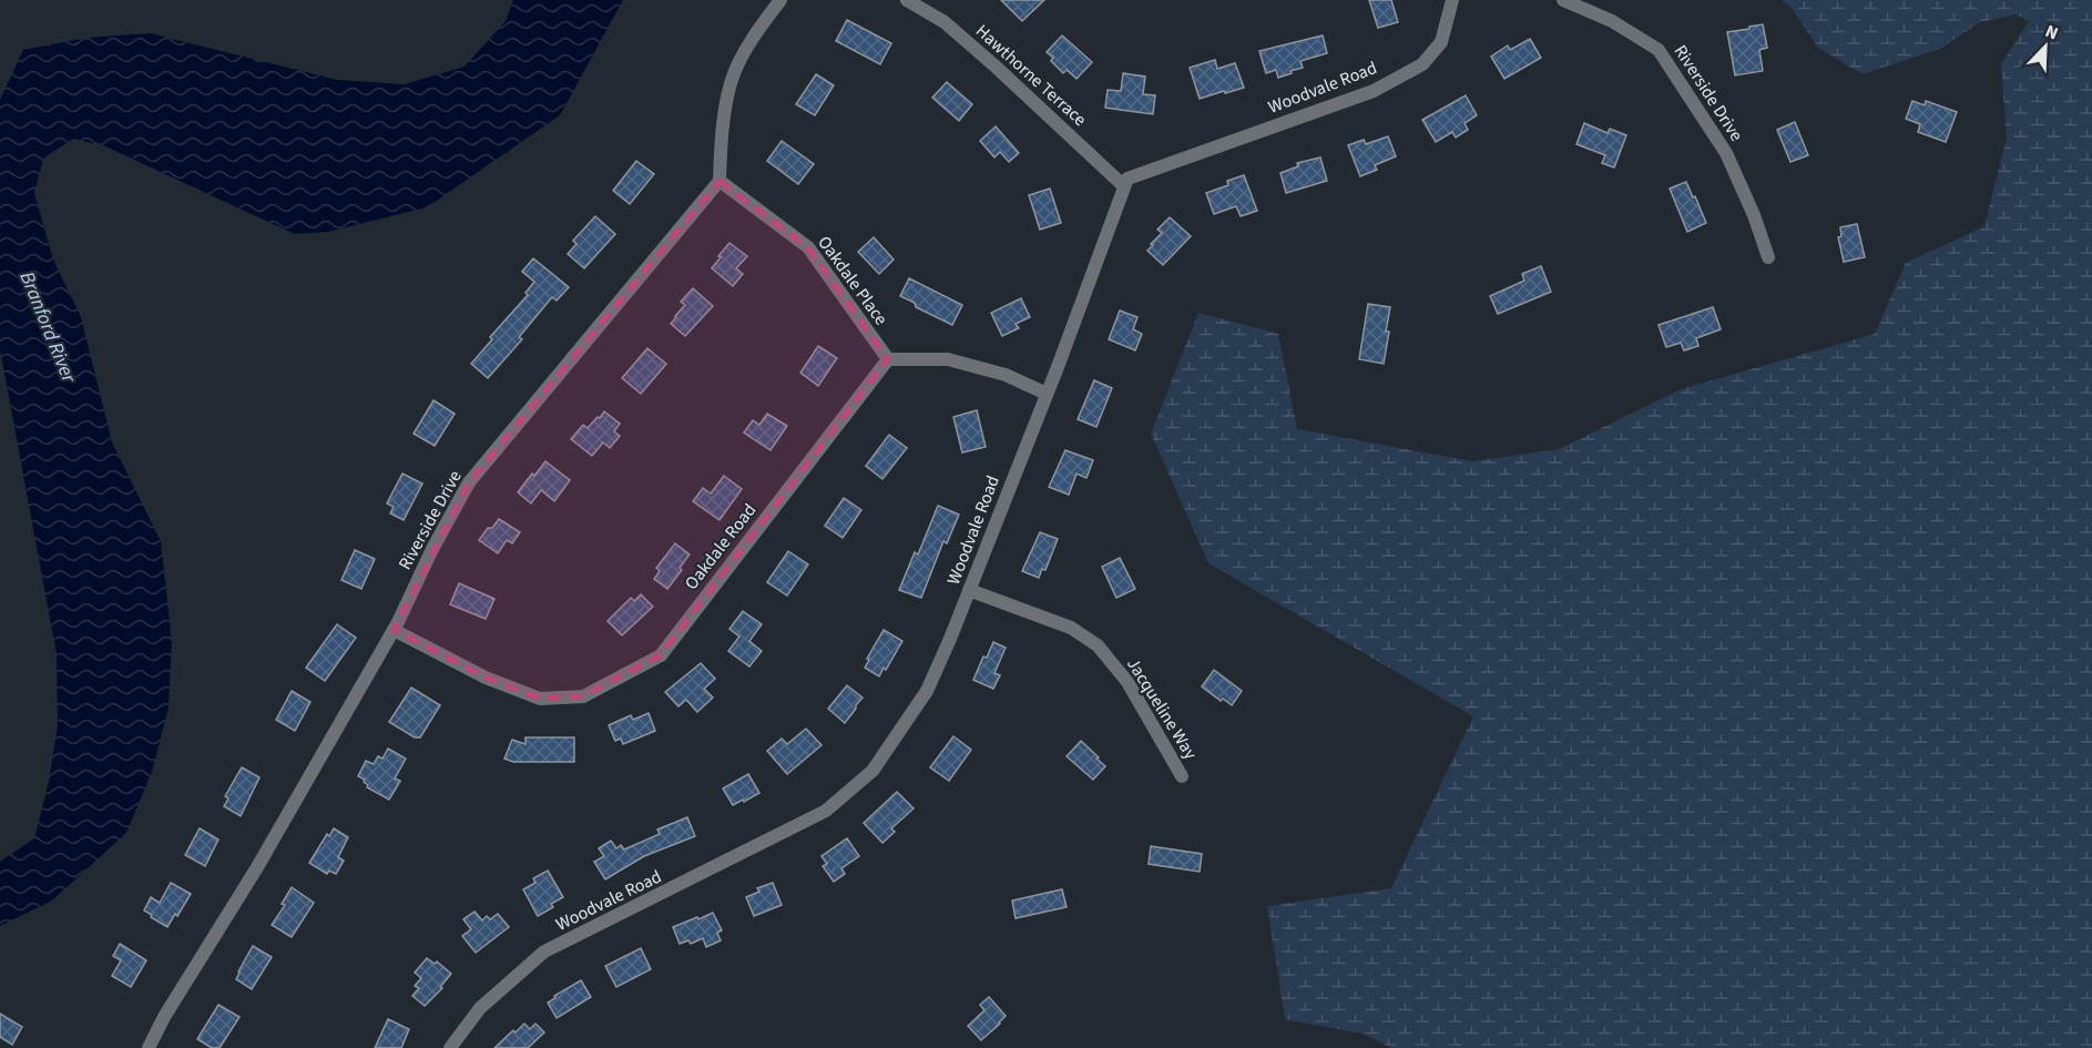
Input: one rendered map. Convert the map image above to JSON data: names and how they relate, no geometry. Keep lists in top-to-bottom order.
{
  "streets": {
    "street": [
      "Hawthorne Terrace",
      "Woodvale Road",
      "Riverside Drive",
      "Oakdale Place",
      "Oakdale Road",
      "Jacqueline Way"
    ]
  },
  "crossings": [
    ["Hawthorne Terrace", "Woodvale Road"],
    ["Woodvale Road", "Jacqueline Way"],
    ["Riverside Drive", "Oakdale Place"],
    ["Riverside Drive", "Oakdale Road"],
    ["Oakdale Place", "Oakdale Road"]
  ],
  "water": ["Branford River"],
  "north": "top right"
}
